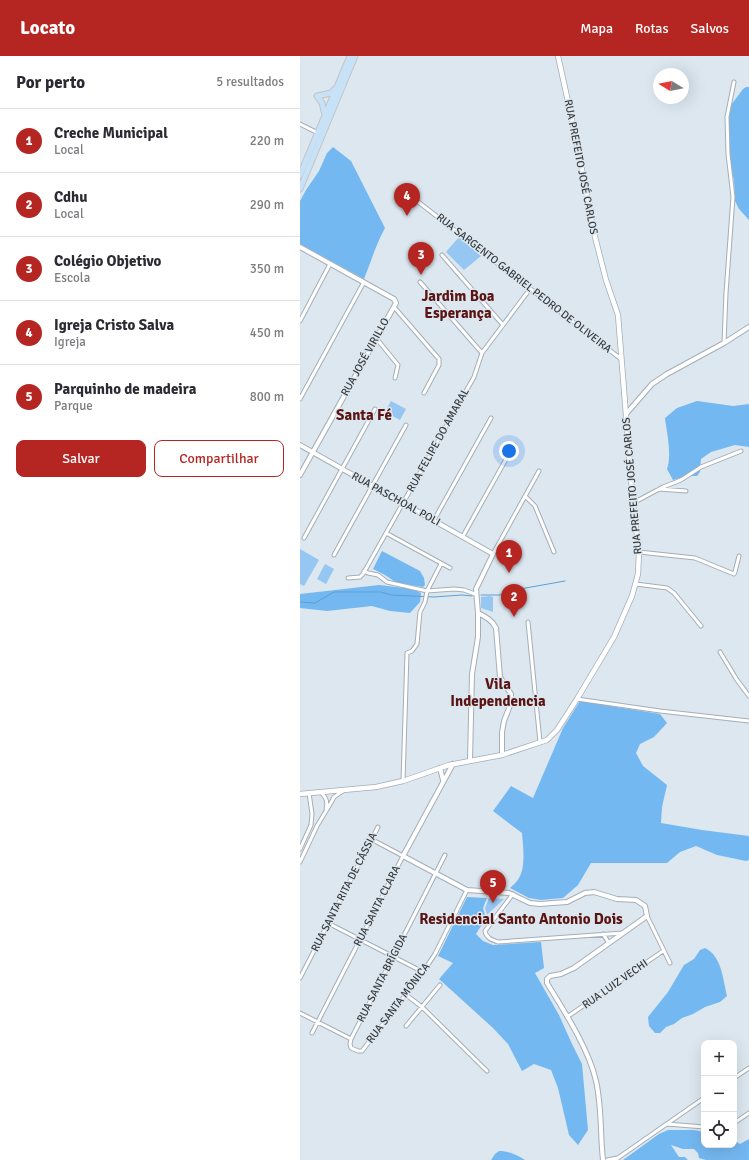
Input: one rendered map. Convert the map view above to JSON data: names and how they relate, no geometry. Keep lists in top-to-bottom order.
{
  "streets": {
    "main road": ["RUA PREFEITO JOSÉ CARLOS"],
    "street": [
      "RUA SARGENTO GABRIEL PEDRO DE OLIVEIRA",
      "RUA JOSÉ VIRILLO",
      "RUA FELIPE DO AMARAL",
      "RUA PASCHOAL POLI",
      "RUA SANTA RITA DE CÁSSIA",
      "RUA SANTA CLARA",
      "RUA SANTA BRÍGIDA",
      "RUA LUIZ VECHI",
      "RUA SANTA MÔNICA"
    ]
  },
  "crossings": [
    ["RUA PREFEITO JOSÉ CARLOS", "RUA SARGENTO GABRIEL PEDRO DE OLIVEIRA"],
    ["RUA PREFEITO JOSÉ CARLOS", "RUA SANTA CLARA"],
    ["RUA SARGENTO GABRIEL PEDRO DE OLIVEIRA", "RUA FELIPE DO AMARAL"],
    ["RUA JOSÉ VIRILLO", "RUA PASCHOAL POLI"],
    ["RUA FELIPE DO AMARAL", "RUA PASCHOAL POLI"],
    ["RUA SANTA BRÍGIDA", "RUA SANTA MÔNICA"]
  ],
  "districts": [
    "Jardim Boa Esperança",
    "Santa Fé",
    "Vila Independencia",
    "Residencial Santo Antonio Dois"
  ],
  "north": "left",
  "page": {
    "header": "Locato",
    "nav": ["Mapa", "Rotas", "Salvos"],
    "heading": ["Por perto", "5 resultados"],
    "list": [
      {
        "mark": "1",
        "name": "Creche Municipal",
        "note": "Local",
        "value": "220 m"
      },
      {
        "mark": "2",
        "name": "Cdhu",
        "note": "Local",
        "value": "290 m"
      },
      {
        "mark": "3",
        "name": "Colégio Objetivo",
        "note": "Escola",
        "value": "350 m"
      },
      {
        "mark": "4",
        "name": "Igreja Cristo Salva",
        "note": "Igreja",
        "value": "450 m"
      },
      {
        "mark": "5",
        "name": "Parquinho de madeira",
        "note": "Parque",
        "value": "800 m"
      }
    ],
    "pins": [
      "4",
      "3",
      "1",
      "2",
      "5"
    ],
    "buttons": ["Salvar", "Compartilhar"],
    "map_buttons": ["+", "−"]
  }
}
